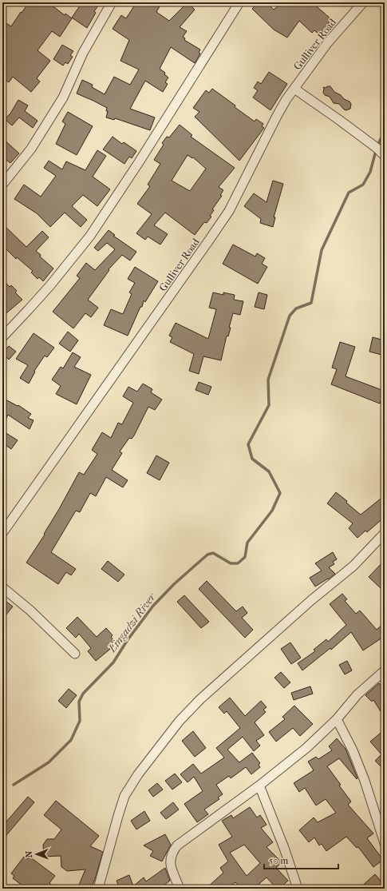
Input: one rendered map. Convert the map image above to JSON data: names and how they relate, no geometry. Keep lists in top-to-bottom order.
{
  "streets": {
    "street": ["Gulliver Road"]
  },
  "water": ["Lingadzi River"],
  "scale_bar": "50 m",
  "north": "left"
}
